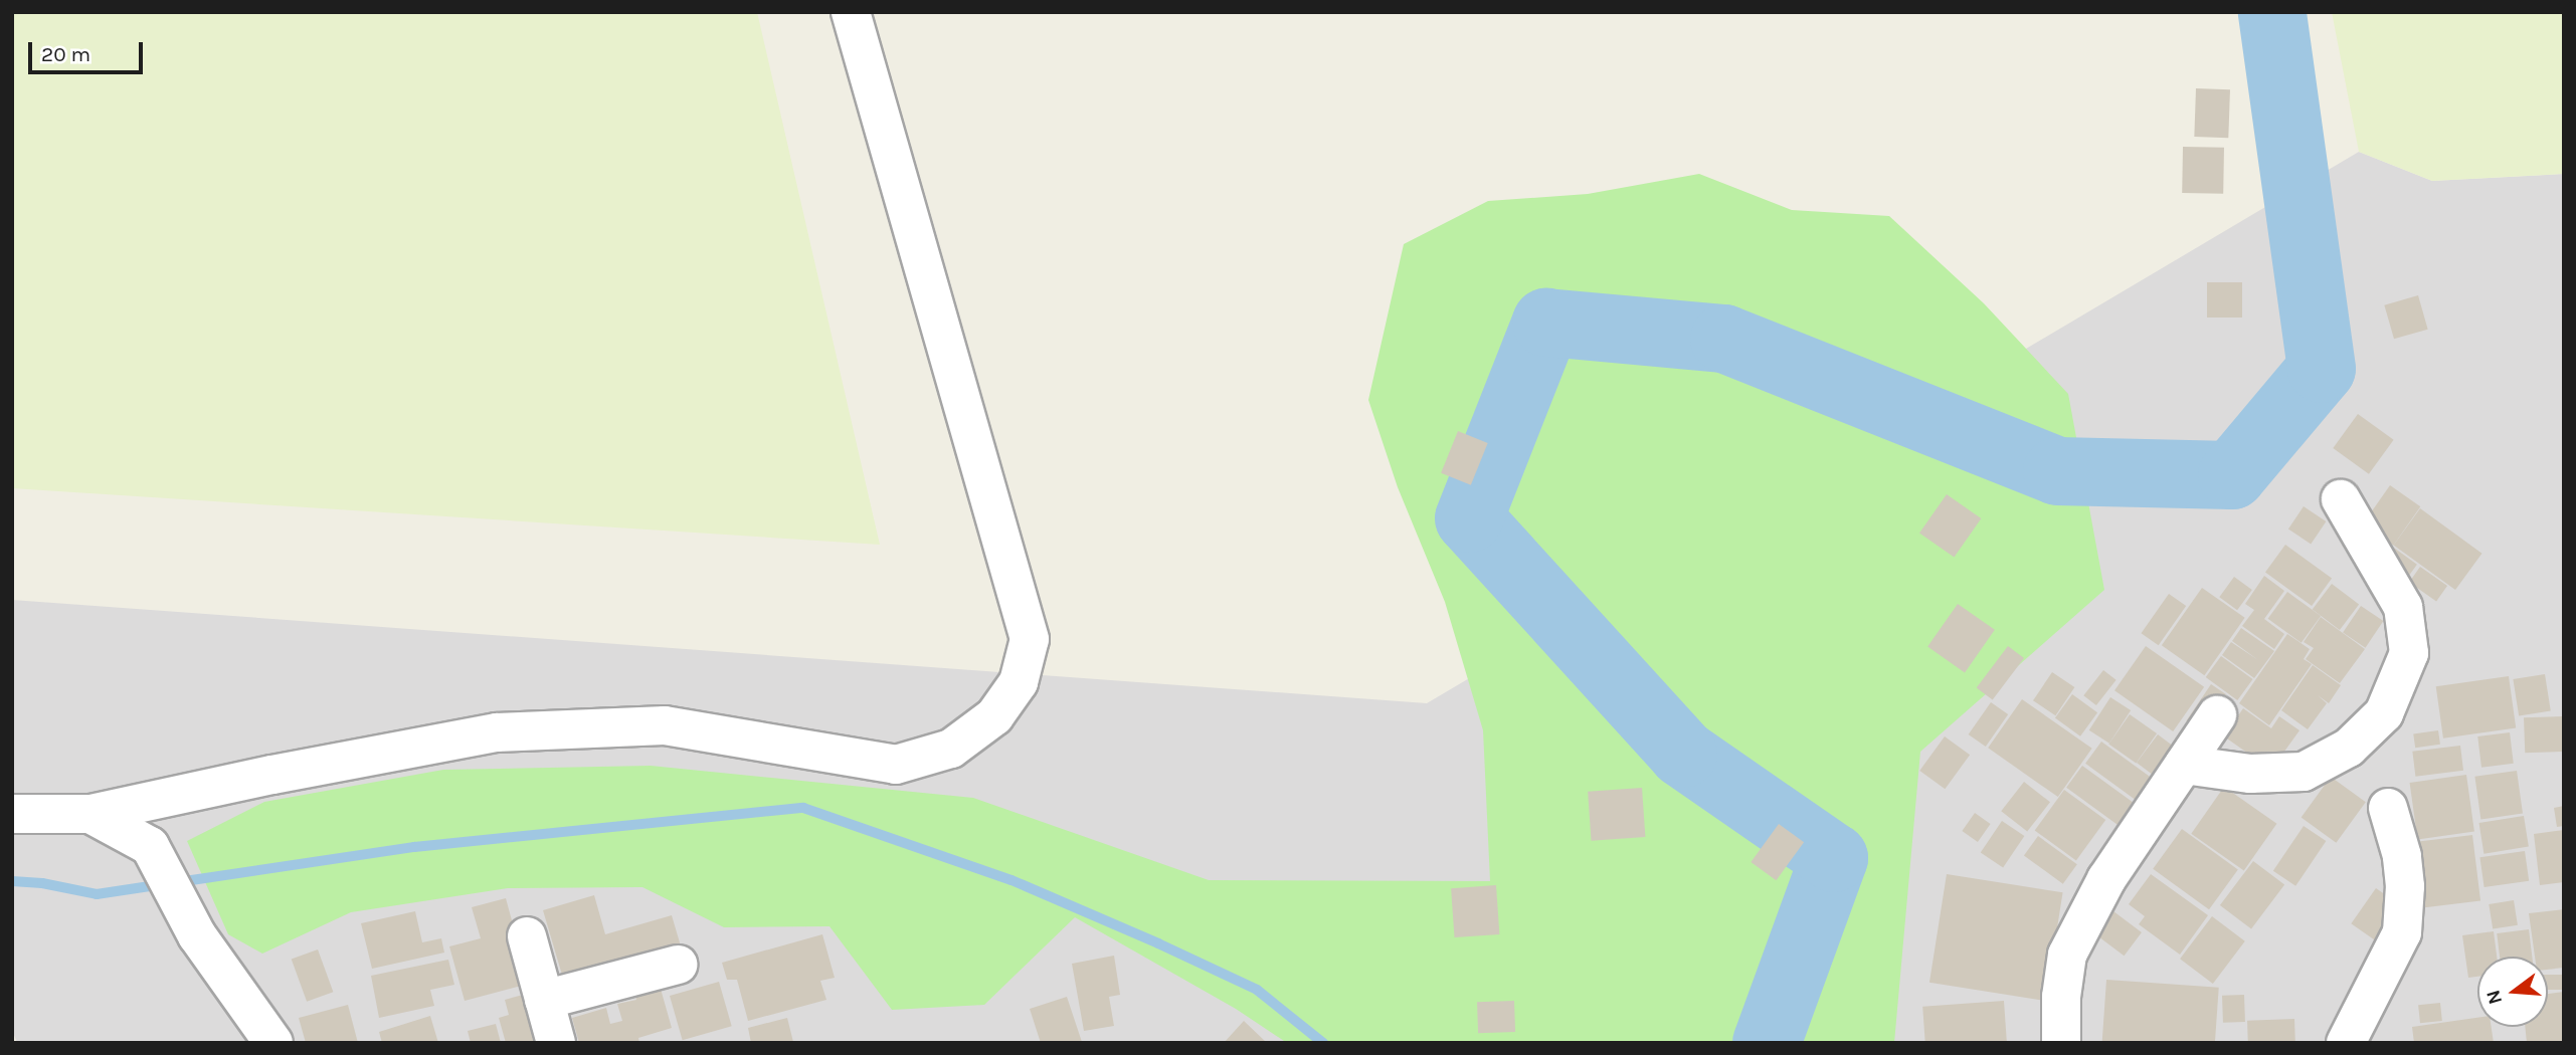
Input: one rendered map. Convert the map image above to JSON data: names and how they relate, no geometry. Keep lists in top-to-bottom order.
{
  "scale_bar": "20 m",
  "north": "left"
}
